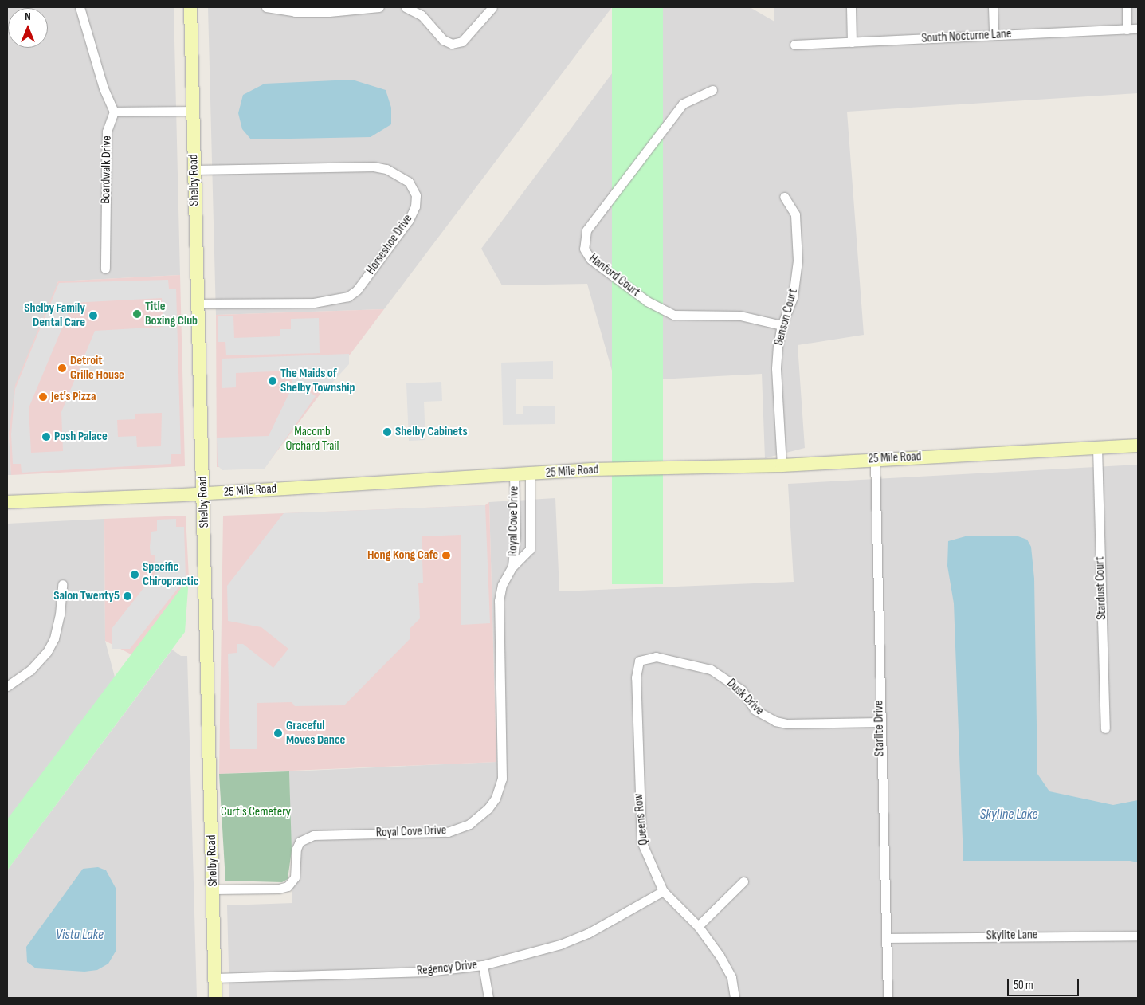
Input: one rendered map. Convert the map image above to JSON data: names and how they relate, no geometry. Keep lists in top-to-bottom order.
{
  "streets": {
    "street": [
      "South Nocturne Lane",
      "Boardwalk Drive",
      "Shelby Road",
      "Horseshoe Drive",
      "Hanford Court",
      "Benson Court",
      "25 Mile Road",
      "Royal Cove Drive",
      "Stardust Court",
      "Dusk Drive",
      "Starlite Drive",
      "Queens Row",
      "Skylite Lane",
      "Regency Drive"
    ]
  },
  "crossings": [
    ["Shelby Road", "Horseshoe Drive"],
    ["Shelby Road", "25 Mile Road"],
    ["Shelby Road", "Royal Cove Drive"],
    ["Shelby Road", "Regency Drive"],
    ["Hanford Court", "Benson Court"],
    ["Benson Court", "25 Mile Road"],
    ["25 Mile Road", "Royal Cove Drive"],
    ["25 Mile Road", "Stardust Court"],
    ["25 Mile Road", "Starlite Drive"],
    ["Dusk Drive", "Starlite Drive"],
    ["Dusk Drive", "Queens Row"],
    ["Starlite Drive", "Skylite Lane"],
    ["Queens Row", "Regency Drive"]
  ],
  "water": ["Skyline Lake", "Vista Lake"],
  "parks": ["Macomb Orchard Trail", "Curtis Cemetery"],
  "places": [
    "Title Boxing Club",
    "Shelby Family Dental Care",
    "Detroit Grille House",
    "The Maids of Shelby Township",
    "Jet's Pizza",
    "Shelby Cabinets",
    "Posh Palace",
    "Hong Kong Cafe",
    "Specific Chiropractic",
    "Salon Twenty5",
    "Graceful Moves Dance"
  ],
  "scale_bar": "50 m",
  "north": "top"
}
